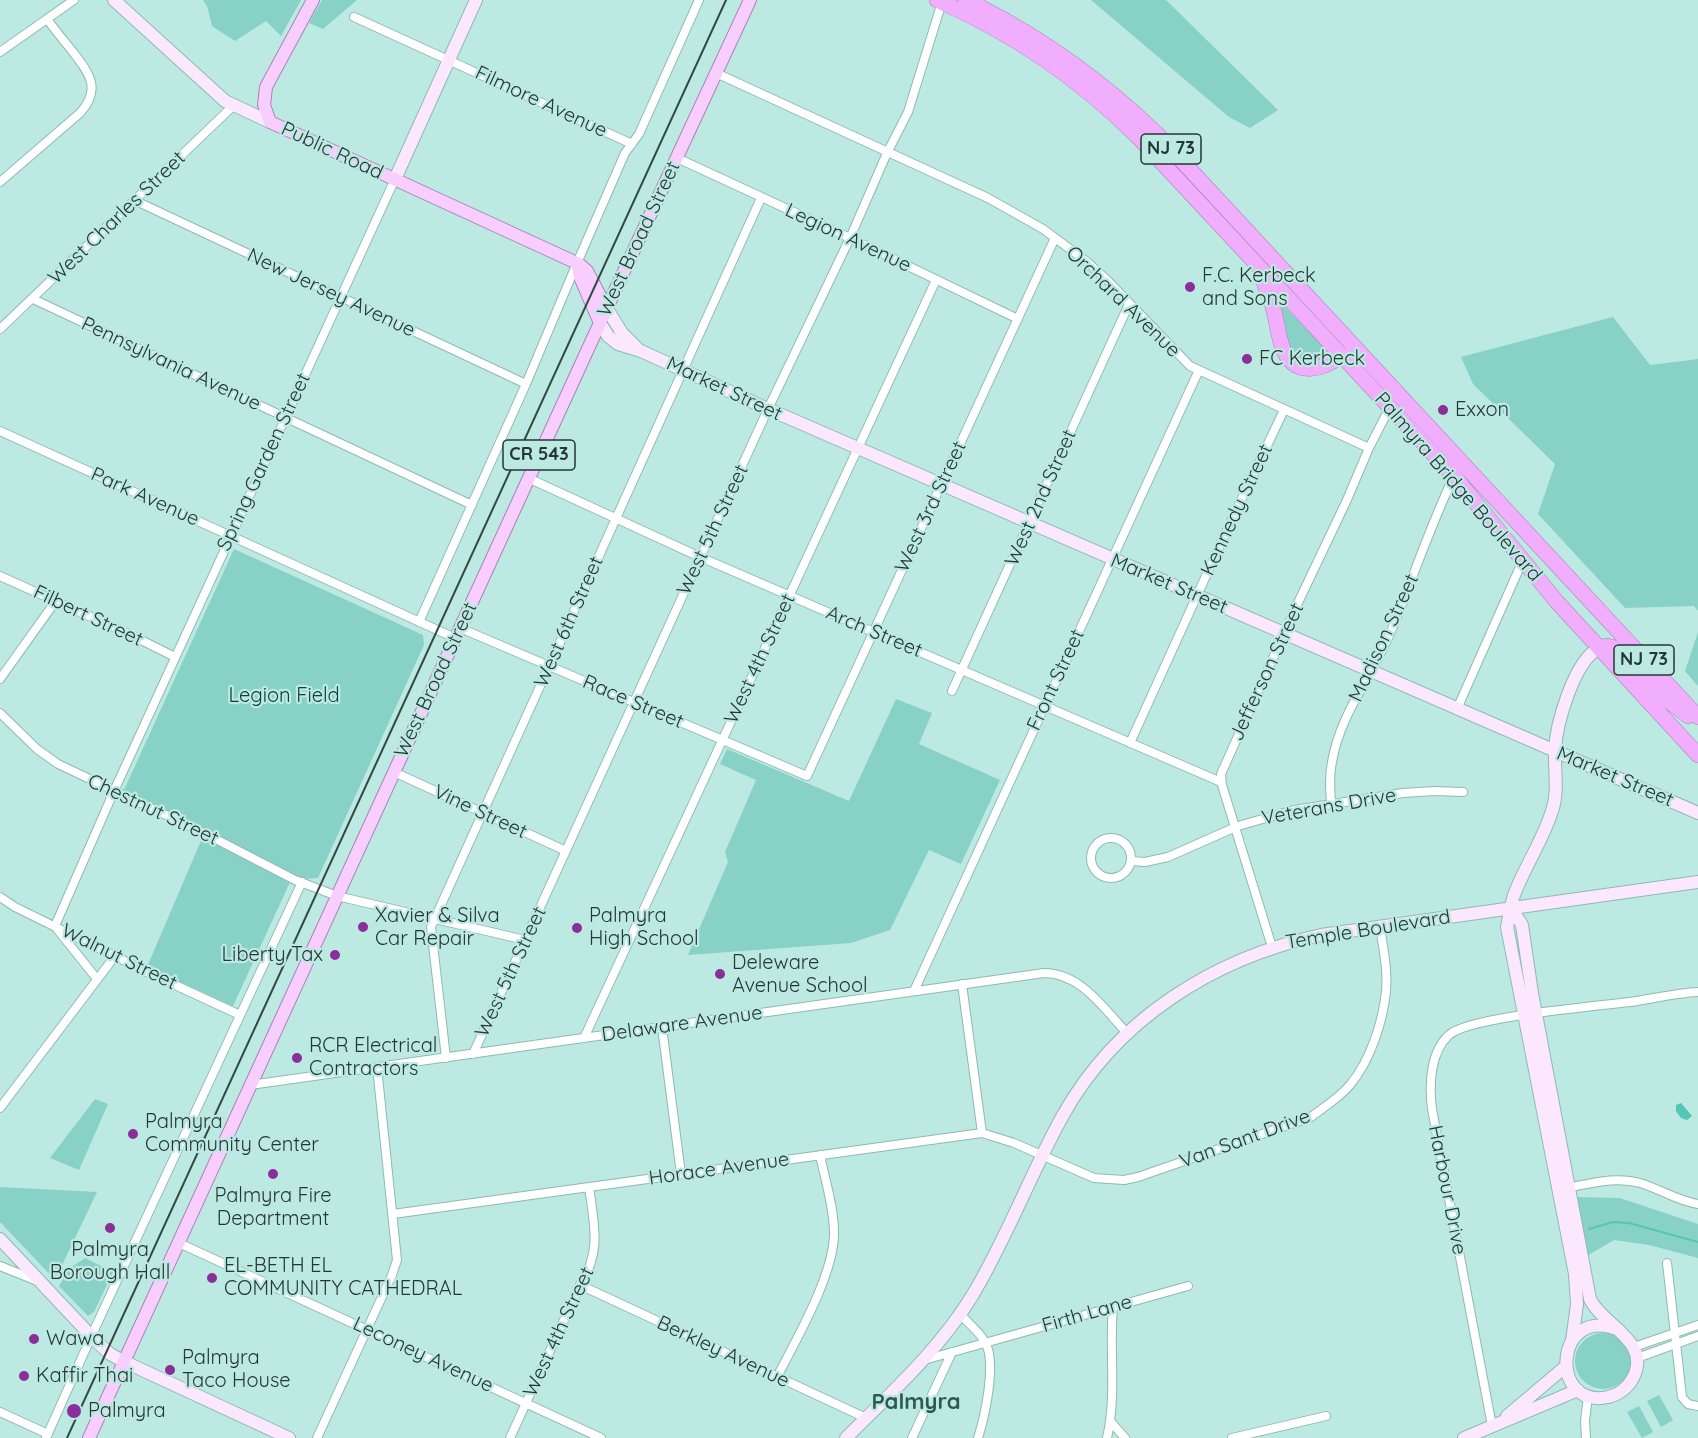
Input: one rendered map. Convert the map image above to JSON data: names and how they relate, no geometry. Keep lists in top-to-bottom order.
{
  "streets": {
    "highway": ["NJ 73", "Palmyra Bridge Boulevard"],
    "main road": ["Public Road", "West Broad Street", "CR 543"],
    "street": [
      "Filmore Avenue",
      "West Charles Street",
      "Legion Avenue",
      "New Jersey Avenue",
      "Orchard Avenue",
      "Pennsylvania Avenue",
      "Market Street",
      "Spring Garden Street",
      "Park Avenue",
      "West 2nd Street",
      "West 3rd Street",
      "Kennedy Street",
      "West 5th Street",
      "Filbert Street",
      "West 6th Street",
      "Arch Street",
      "Madison Street",
      "West 4th Street",
      "Jefferson Street",
      "Front Street",
      "Race Street",
      "Veterans Drive",
      "Chestnut Street",
      "Vine Street",
      "Temple Boulevard",
      "Walnut Street",
      "Delaware Avenue",
      "Van Sant Drive",
      "Horace Avenue",
      "Harbour Drive",
      "Firth Lane",
      "Berkley Avenue",
      "Leconey Avenue"
    ]
  },
  "crossings": [
    ["Filmore Avenue", "West Broad Street"],
    ["Filmore Avenue", "Spring Garden Street"],
    ["Public Road", "West Charles Street"],
    ["Public Road", "West Broad Street"],
    ["Public Road", "Market Street"],
    ["Public Road", "Spring Garden Street"],
    ["West Charles Street", "New Jersey Avenue"],
    ["West Charles Street", "Pennsylvania Avenue"],
    ["Legion Avenue", "West Broad Street"],
    ["Legion Avenue", "West 3rd Street"],
    ["Legion Avenue", "West 5th Street"],
    ["Legion Avenue", "West 6th Street"],
    ["Legion Avenue", "West 4th Street"],
    ["West Broad Street", "New Jersey Avenue"],
    ["West Broad Street", "Orchard Avenue"],
    ["West Broad Street", "Pennsylvania Avenue"],
    ["West Broad Street", "Market Street"],
    ["West Broad Street", "CR 543"],
    ["West Broad Street", "Park Avenue"],
    ["West Broad Street", "Arch Street"],
    ["West Broad Street", "Race Street"],
    ["West Broad Street", "Chestnut Street"],
    ["West Broad Street", "Vine Street"],
    ["West Broad Street", "Delaware Avenue"],
    ["West Broad Street", "Leconey Avenue"],
    ["New Jersey Avenue", "Spring Garden Street"],
    ["Orchard Avenue", "West 2nd Street"],
    ["Orchard Avenue", "West 3rd Street"],
    ["Orchard Avenue", "Kennedy Street"],
    ["Orchard Avenue", "West 5th Street"],
    ["Orchard Avenue", "Jefferson Street"],
    ["Orchard Avenue", "Front Street"],
    ["Pennsylvania Avenue", "Spring Garden Street"],
    ["Market Street", "West 2nd Street"],
    ["Market Street", "West 3rd Street"],
    ["Market Street", "Kennedy Street"],
    ["Market Street", "West 5th Street"],
    ["Market Street", "West 6th Street"],
    ["Market Street", "Madison Street"],
    ["Market Street", "West 4th Street"],
    ["Market Street", "Jefferson Street"],
    ["Market Street", "Front Street"],
    ["Spring Garden Street", "Park Avenue"],
    ["Spring Garden Street", "Filbert Street"],
    ["Spring Garden Street", "Chestnut Street"],
    ["Spring Garden Street", "Walnut Street"],
    ["Palmyra Bridge Boulevard", "West 5th Street"],
    ["Palmyra Bridge Boulevard", "Madison Street"],
    ["Palmyra Bridge Boulevard", "Jefferson Street"],
    ["Park Avenue", "Race Street"],
    ["West 2nd Street", "Arch Street"],
    ["West 3rd Street", "Arch Street"],
    ["West 3rd Street", "Race Street"],
    ["Kennedy Street", "Arch Street"],
    ["West 5th Street", "Arch Street"],
    ["West 5th Street", "Race Street"],
    ["West 5th Street", "Chestnut Street"],
    ["West 5th Street", "Vine Street"],
    ["West 5th Street", "Delaware Avenue"],
    ["West 6th Street", "Arch Street"],
    ["West 6th Street", "Race Street"],
    ["West 6th Street", "Chestnut Street"],
    ["West 6th Street", "Vine Street"],
    ["West 6th Street", "Delaware Avenue"],
    ["Arch Street", "West 4th Street"],
    ["Arch Street", "Jefferson Street"],
    ["Arch Street", "Front Street"],
    ["Madison Street", "Veterans Drive"],
    ["West 4th Street", "Race Street"],
    ["West 4th Street", "Delaware Avenue"],
    ["West 4th Street", "Horace Avenue"],
    ["West 4th Street", "Berkley Avenue"],
    ["West 4th Street", "Leconey Avenue"],
    ["Front Street", "Delaware Avenue"],
    ["Temple Boulevard", "Delaware Avenue"],
    ["Temple Boulevard", "Van Sant Drive"],
    ["Temple Boulevard", "Horace Avenue"],
    ["Temple Boulevard", "Firth Lane"],
    ["Temple Boulevard", "Berkley Avenue"],
    ["Van Sant Drive", "Horace Avenue"]
  ],
  "districts": ["Palmyra"],
  "parks": ["Legion Field"],
  "places": [
    "F.C. Kerbeck and Sons",
    "FC Kerbeck",
    "Exxon",
    "Xavier & Silva Car Repair",
    "Palmyra High School",
    "Liberty Tax",
    "Deleware Avenue School",
    "RCR Electrical Contractors",
    "Palmyra Community Center",
    "Palmyra Fire Department",
    "Palmyra Borough Hall",
    "EL-BETH EL COMMUNITY CATHEDRAL",
    "Wawa",
    "Palmyra Taco House",
    "Kaffir Thai",
    "Palmyra"
  ]
}
